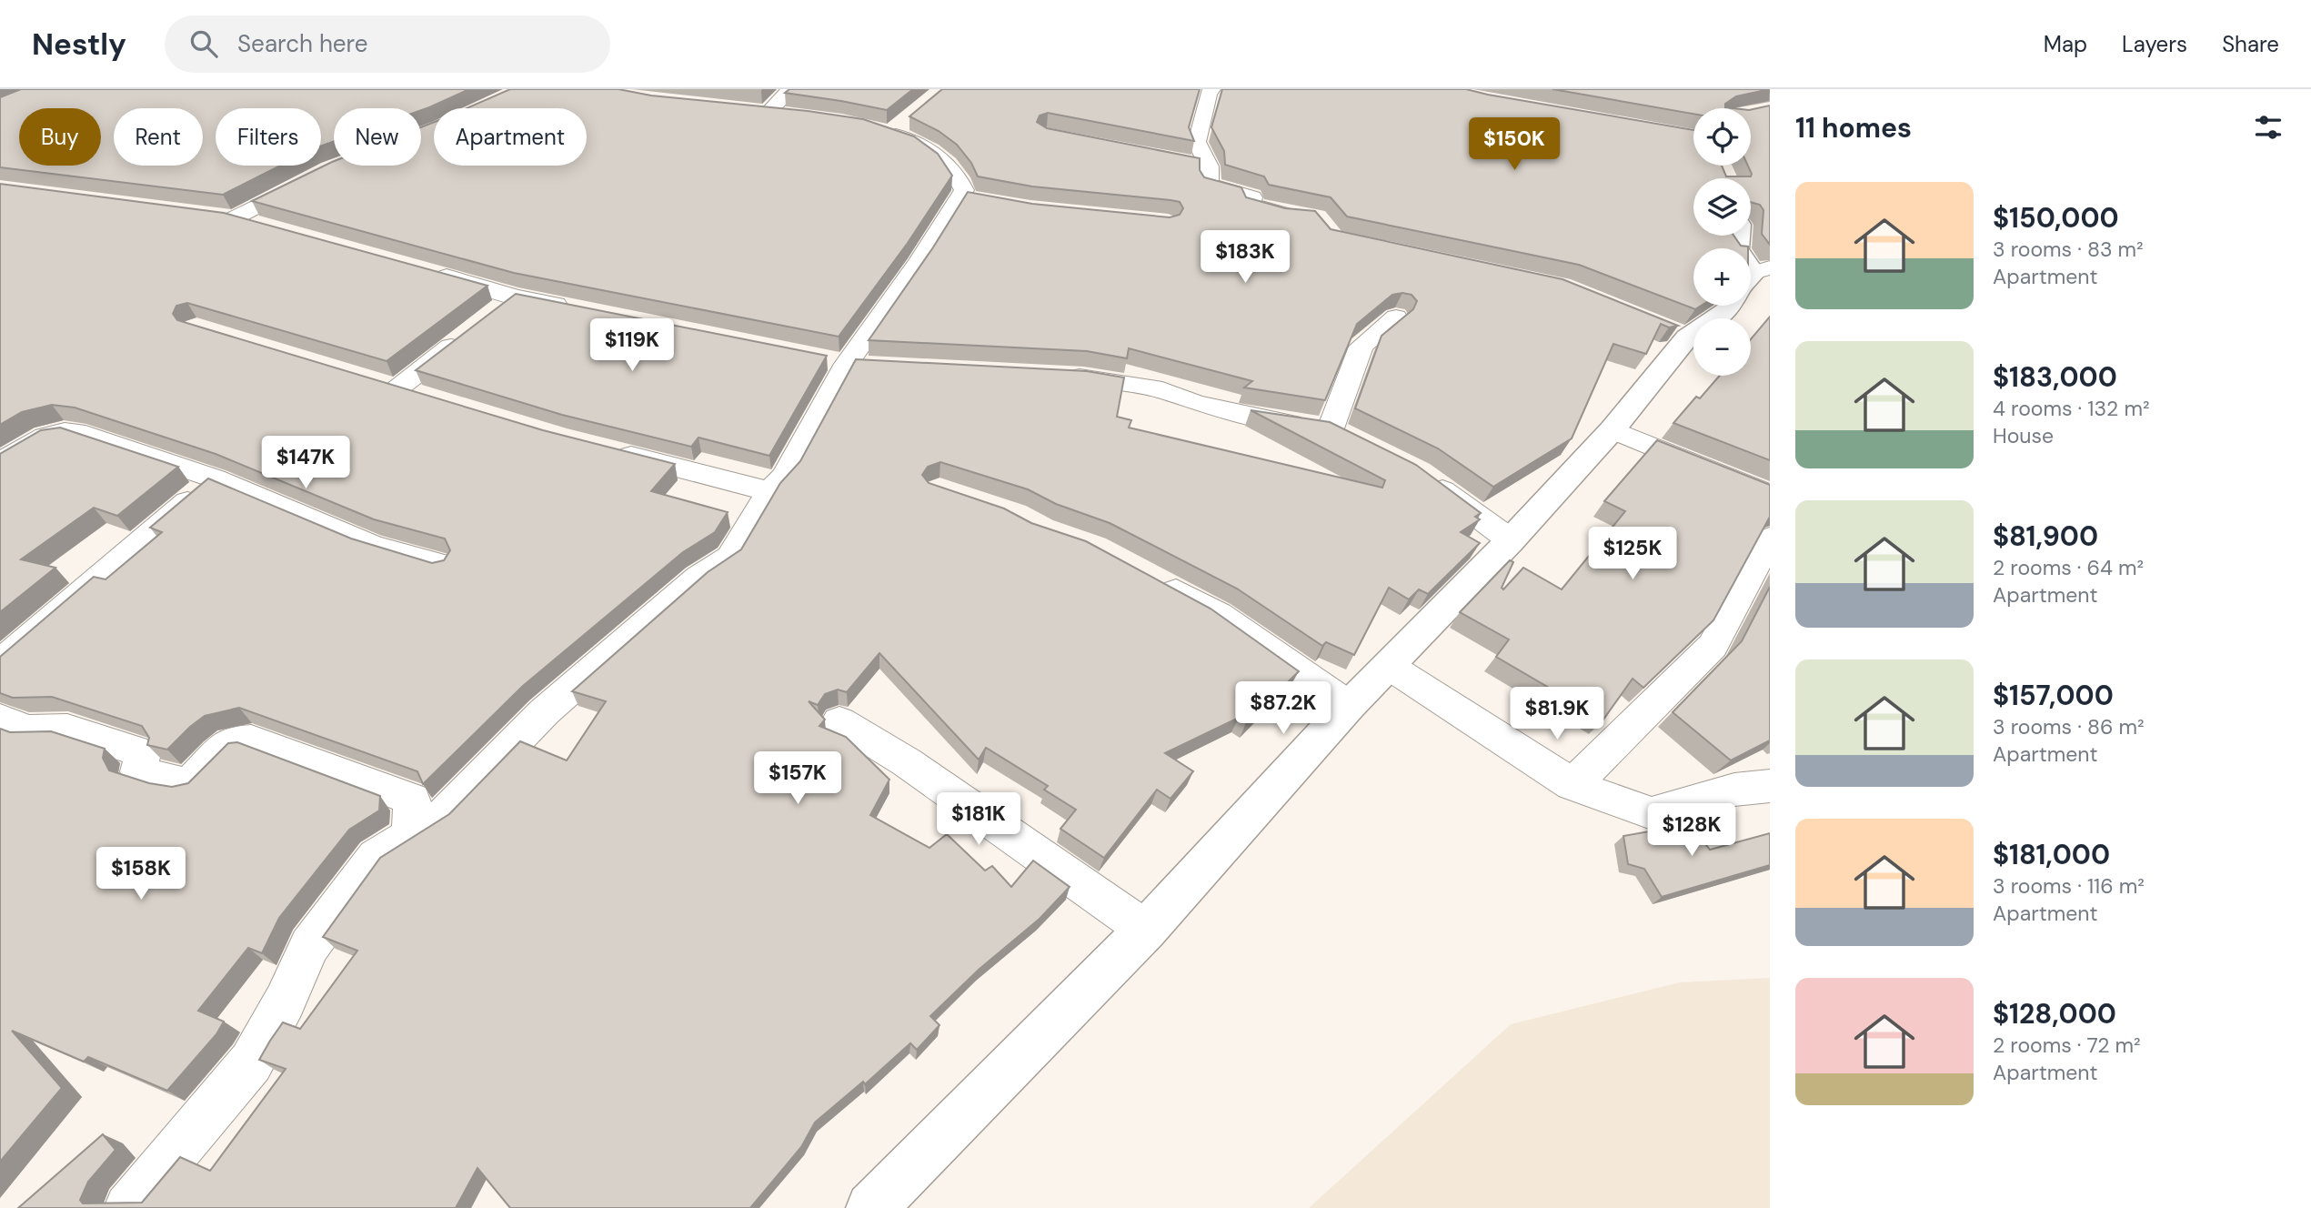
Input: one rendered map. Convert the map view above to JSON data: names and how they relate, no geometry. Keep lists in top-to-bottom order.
{
  "page": {
    "header": "Nestly",
    "search": "Search here",
    "nav": ["Map", "Layers", "Share"],
    "heading": "11 homes",
    "map_buttons": ["+", "−"],
    "chip": [
      "Buy",
      "Rent",
      "Filters",
      "New",
      "Apartment"
    ],
    "price": [
      "$150K",
      "$183K",
      "$119K",
      "$147K",
      "$125K",
      "$87.2K",
      "$81.9K",
      "$157K",
      "$181K",
      "$128K",
      "$158K"
    ],
    "list": [
      {
        "name": "$150,000",
        "note": "3 rooms · 83 m² · Apartment"
      },
      {
        "name": "$183,000",
        "note": "4 rooms · 132 m² · House"
      },
      {
        "name": "$81,900",
        "note": "2 rooms · 64 m² · Apartment"
      },
      {
        "name": "$157,000",
        "note": "3 rooms · 86 m² · Apartment"
      },
      {
        "name": "$181,000",
        "note": "3 rooms · 116 m² · Apartment"
      },
      {
        "name": "$128,000",
        "note": "2 rooms · 72 m² · Apartment"
      }
    ]
  }
}
